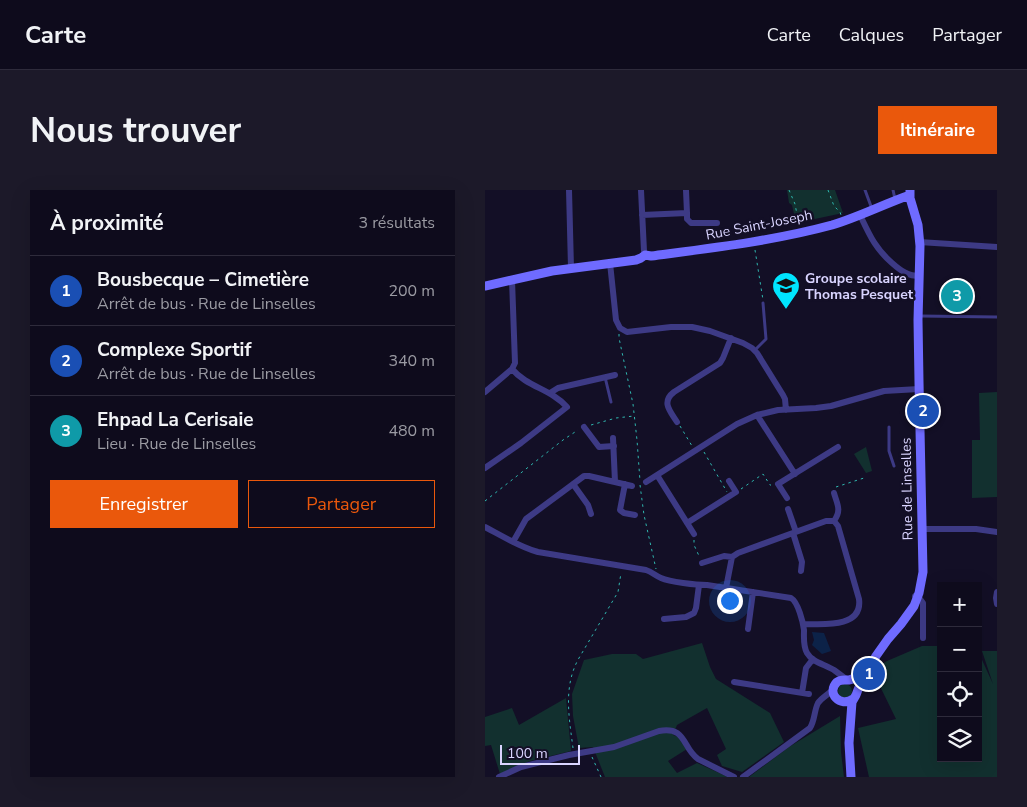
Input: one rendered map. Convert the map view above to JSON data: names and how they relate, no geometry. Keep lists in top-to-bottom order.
{
  "streets": {
    "street": ["Rue Saint-Joseph", "Rue de Linselles"]
  },
  "crossings": [
    ["Rue Saint-Joseph", "Rue de Linselles"]
  ],
  "places": {
    "school or university": ["Groupe scolaire Thomas Pesquet"]
  },
  "scale_bar": "100 m",
  "page": {
    "header": "Carte",
    "nav": ["Carte", "Calques", "Partager"],
    "buttons": [
      "Itinéraire",
      ["Enregistrer", "Partager"]
    ],
    "title": "Nous trouver",
    "heading": ["À proximité", "3 résultats"],
    "list": [
      {
        "mark": "1",
        "name": "Bousbecque – Cimetière",
        "note": "Arrêt de bus · Rue de Linselles",
        "value": "200 m"
      },
      {
        "mark": "2",
        "name": "Complexe Sportif",
        "note": "Arrêt de bus · Rue de Linselles",
        "value": "340 m"
      },
      {
        "mark": "3",
        "name": "Ehpad La Cerisaie",
        "note": "Lieu · Rue de Linselles",
        "value": "480 m"
      }
    ],
    "pins": ["3", "2", "1"],
    "map_buttons": ["+", "−"],
    "scale": "100 m"
  }
}
